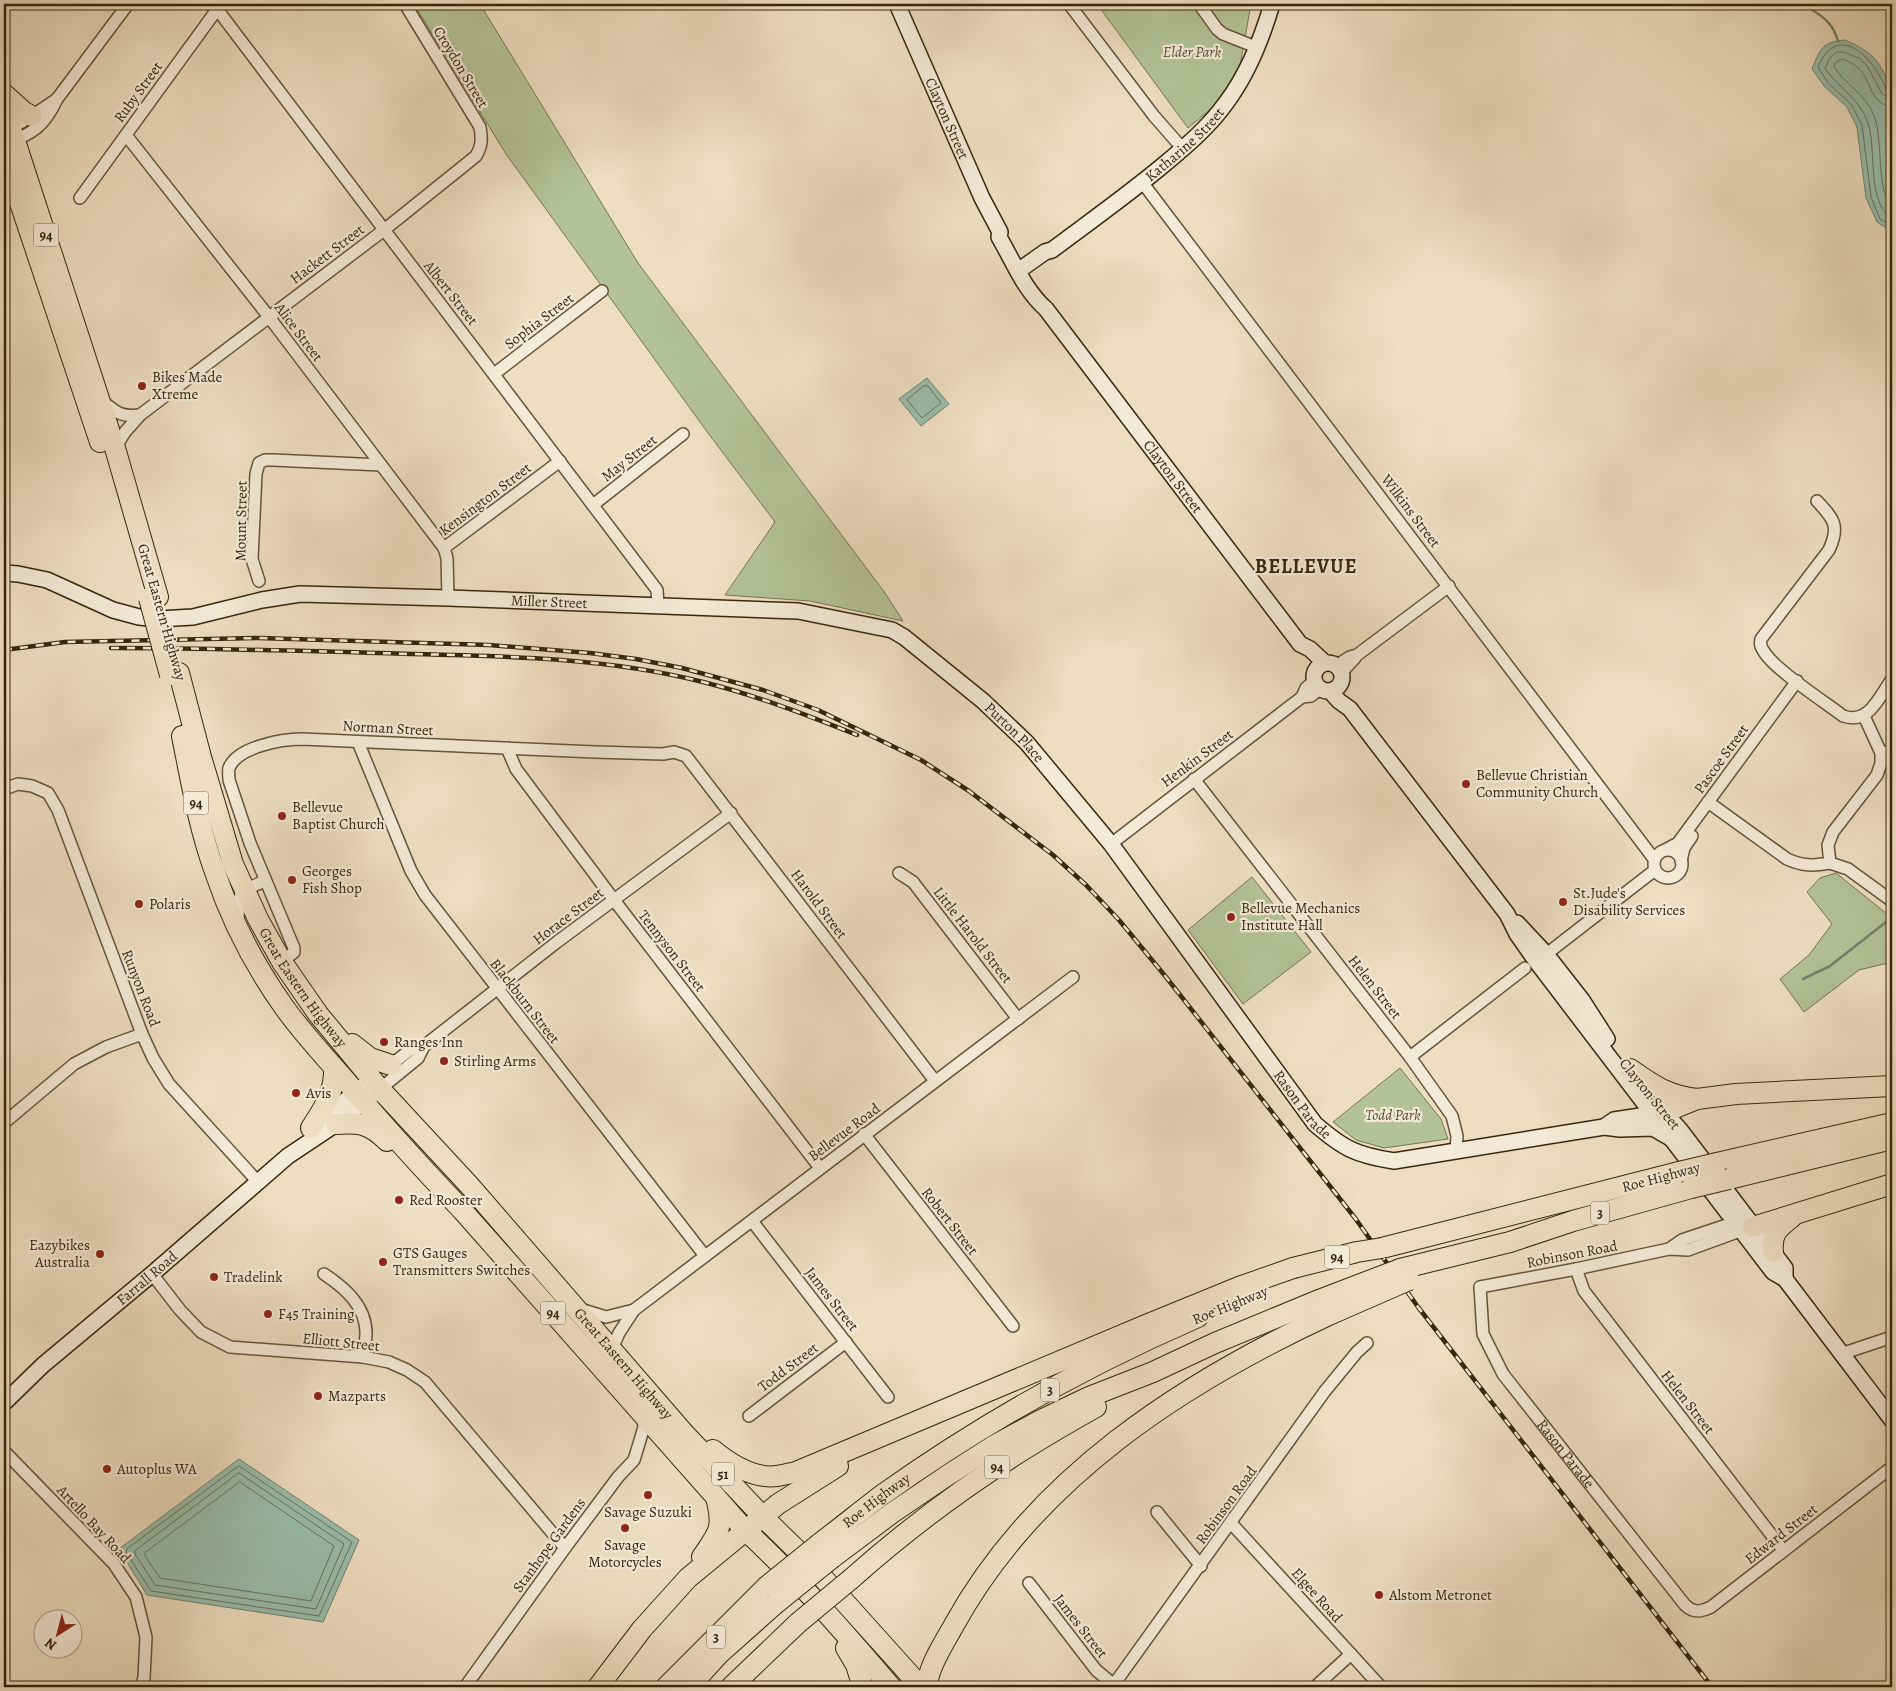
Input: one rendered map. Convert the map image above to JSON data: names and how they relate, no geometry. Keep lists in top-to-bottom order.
{
  "streets": {
    "highway": [
      "94",
      "Great Eastern Highway",
      "Roe Highway",
      "3",
      "51"
    ],
    "main road": [
      "Clayton Street",
      "Katharine Street",
      "Miller Street",
      "Purton Place",
      "Rason Parade",
      "Farrall Road"
    ],
    "street": [
      "Croydon Street",
      "Ruby Street",
      "Hackett Street",
      "Albert Street",
      "Sophia Street",
      "Alice Street",
      "May Street",
      "Kensington Street",
      "Wilkins Street",
      "Mount Street",
      "Norman Street",
      "Henkin Street",
      "Pascoe Street",
      "Harold Street",
      "Horace Street",
      "Little Harold Street",
      "Tennyson Street",
      "Helen Street",
      "Runyon Road",
      "Blackburn Street",
      "Bellevue Road",
      "Robert Street",
      "Robinson Road",
      "James Street",
      "Elliott Street",
      "Todd Street",
      "Artello Bay Road",
      "Edward Street",
      "Stanhope Gardens",
      "Elgee Road"
    ]
  },
  "crossings": [
    ["Croydon Street", "Hackett Street"],
    ["Ruby Street", "Albert Street"],
    ["Ruby Street", "Alice Street"],
    ["Clayton Street", "Katharine Street"],
    ["Clayton Street", "Henkin Street"],
    ["Clayton Street", "Rason Parade"],
    ["Clayton Street", "Robinson Road"],
    ["Katharine Street", "Wilkins Street"],
    ["94", "Great Eastern Highway"],
    ["94", "Roe Highway"],
    ["Hackett Street", "Albert Street"],
    ["Hackett Street", "Alice Street"],
    ["Hackett Street", "Great Eastern Highway"],
    ["Albert Street", "Sophia Street"],
    ["Albert Street", "May Street"],
    ["Albert Street", "Kensington Street"],
    ["Albert Street", "Miller Street"],
    ["Alice Street", "Kensington Street"],
    ["Alice Street", "Mount Street"],
    ["Kensington Street", "Miller Street"],
    ["Wilkins Street", "Henkin Street"],
    ["Wilkins Street", "Pascoe Street"],
    ["Miller Street", "Purton Place"],
    ["Great Eastern Highway", "Norman Street"],
    ["Great Eastern Highway", "Horace Street"],
    ["Great Eastern Highway", "Bellevue Road"],
    ["Great Eastern Highway", "Farrall Road"],
    ["Great Eastern Highway", "Stanhope Gardens"],
    ["Norman Street", "Harold Street"],
    ["Norman Street", "Tennyson Street"],
    ["Norman Street", "Blackburn Street"],
    ["Purton Place", "Henkin Street"],
    ["Purton Place", "Rason Parade"],
    ["Henkin Street", "Helen Street"],
    ["Henkin Street", "Rason Parade"],
    ["Harold Street", "Horace Street"],
    ["Harold Street", "Bellevue Road"],
    ["Horace Street", "Tennyson Street"],
    ["Horace Street", "Blackburn Street"],
    ["Horace Street", "Farrall Road"],
    ["Little Harold Street", "Bellevue Road"],
    ["Tennyson Street", "Bellevue Road"],
    ["Helen Street", "Rason Parade"],
    ["Helen Street", "Robinson Road"],
    ["Helen Street", "Edward Street"],
    ["Runyon Road", "Farrall Road"],
    ["Blackburn Street", "Bellevue Road"],
    ["Rason Parade", "Robinson Road"],
    ["Rason Parade", "Edward Street"],
    ["Bellevue Road", "Robert Street"],
    ["Bellevue Road", "James Street"],
    ["Robinson Road", "James Street"],
    ["Robinson Road", "Elgee Road"],
    ["Farrall Road", "Elliott Street"],
    ["James Street", "Todd Street"],
    ["Elliott Street", "Stanhope Gardens"]
  ],
  "districts": ["BELLEVUE"],
  "parks": ["Elder Park", "Todd Park"],
  "places": [
    "Bikes Made Xtreme",
    "Bellevue Christian Community Church",
    "Bellevue Baptist Church",
    "Georges Fish Shop",
    "St.Jude's Disability Services",
    "Polaris",
    "Bellevue Mechanics Institute Hall",
    "Ranges Inn",
    "Stirling Arms",
    "Avis",
    "Red Rooster",
    "Eazybikes Australia",
    "GTS Gauges Transmitters Switches",
    "Tradelink",
    "F45 Training",
    "Mazparts",
    "Autoplus WA",
    "Savage Suzuki",
    "Savage Motorcycles",
    "Alstom Metronet"
  ],
  "north": "bottom left"
}
